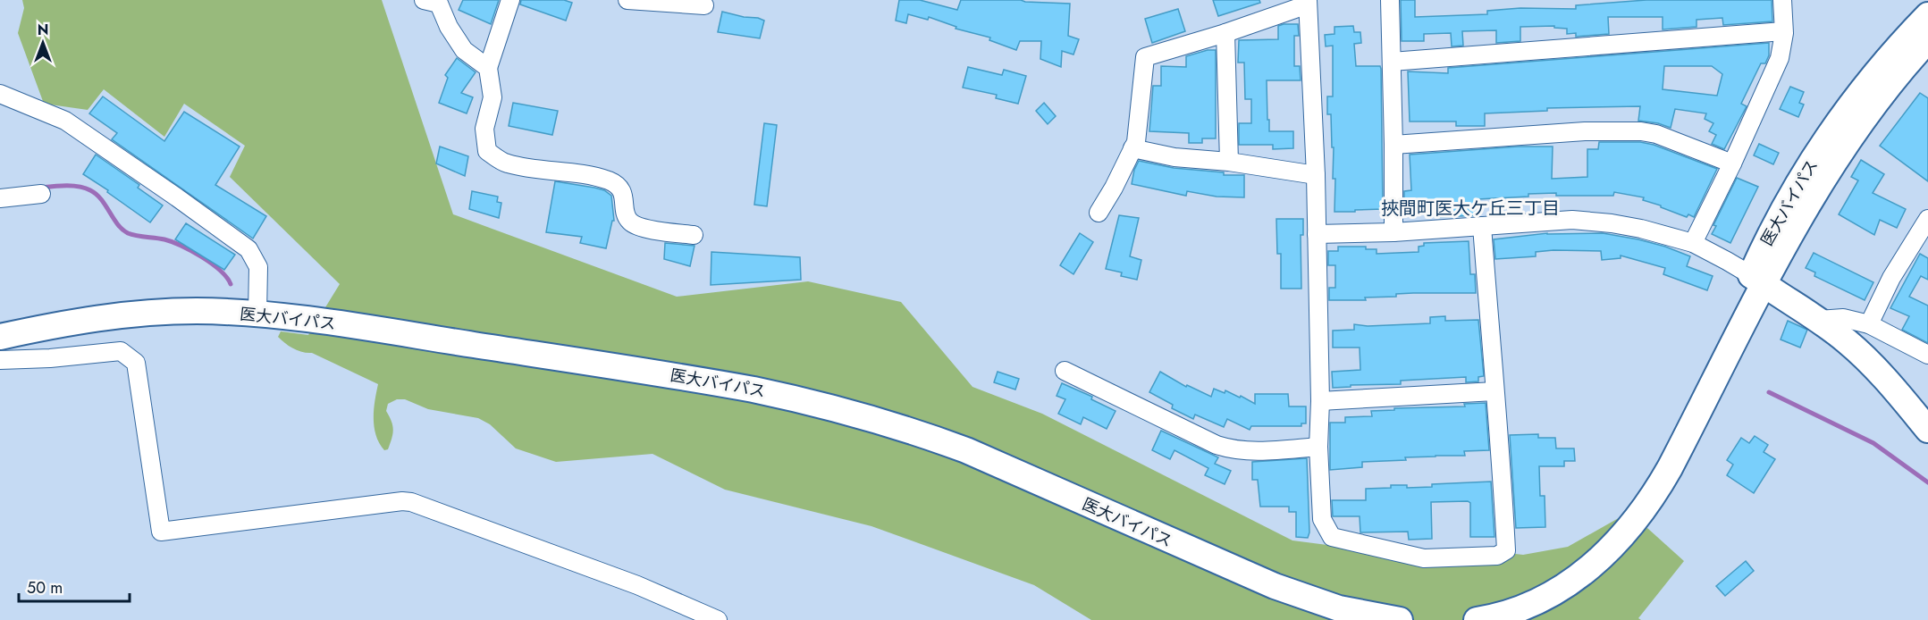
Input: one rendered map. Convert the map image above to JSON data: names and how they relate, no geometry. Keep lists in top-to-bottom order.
{
  "streets": {
    "main road": ["医大バイパス"]
  },
  "districts": ["挾間町医大ケ丘三丁目"],
  "scale_bar": "50 m",
  "north": "top"
}
